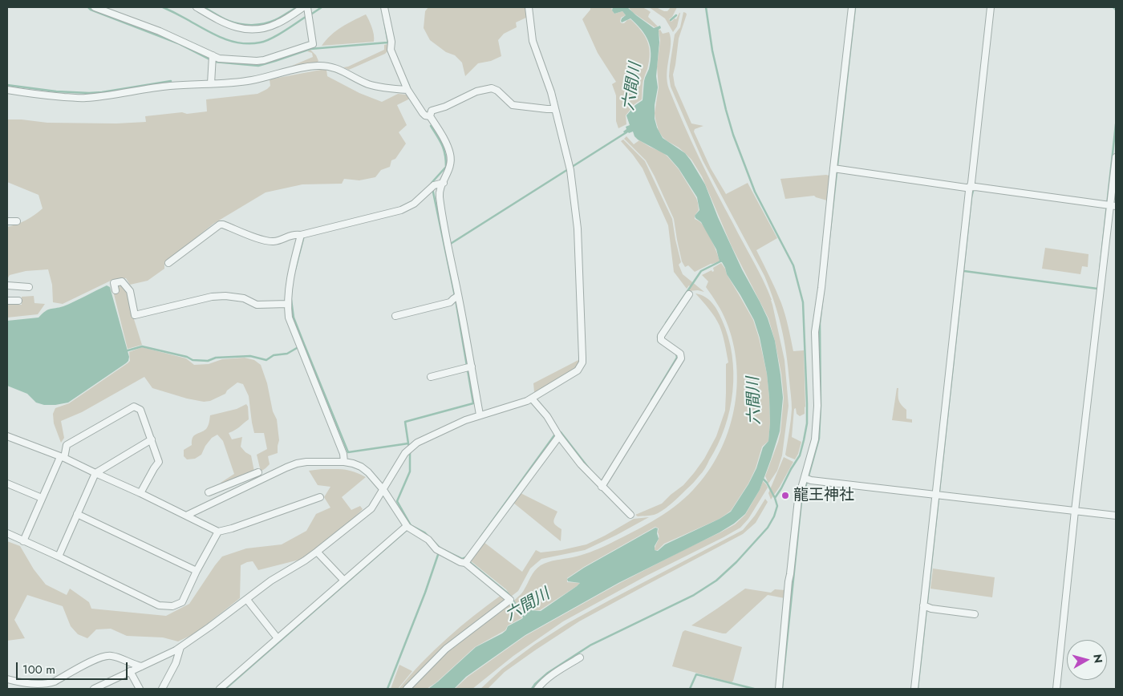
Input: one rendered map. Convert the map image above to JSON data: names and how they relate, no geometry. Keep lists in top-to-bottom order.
{
  "water": ["六間川"],
  "places": ["龍王神社"],
  "scale_bar": "100 m",
  "north": "right"
}
